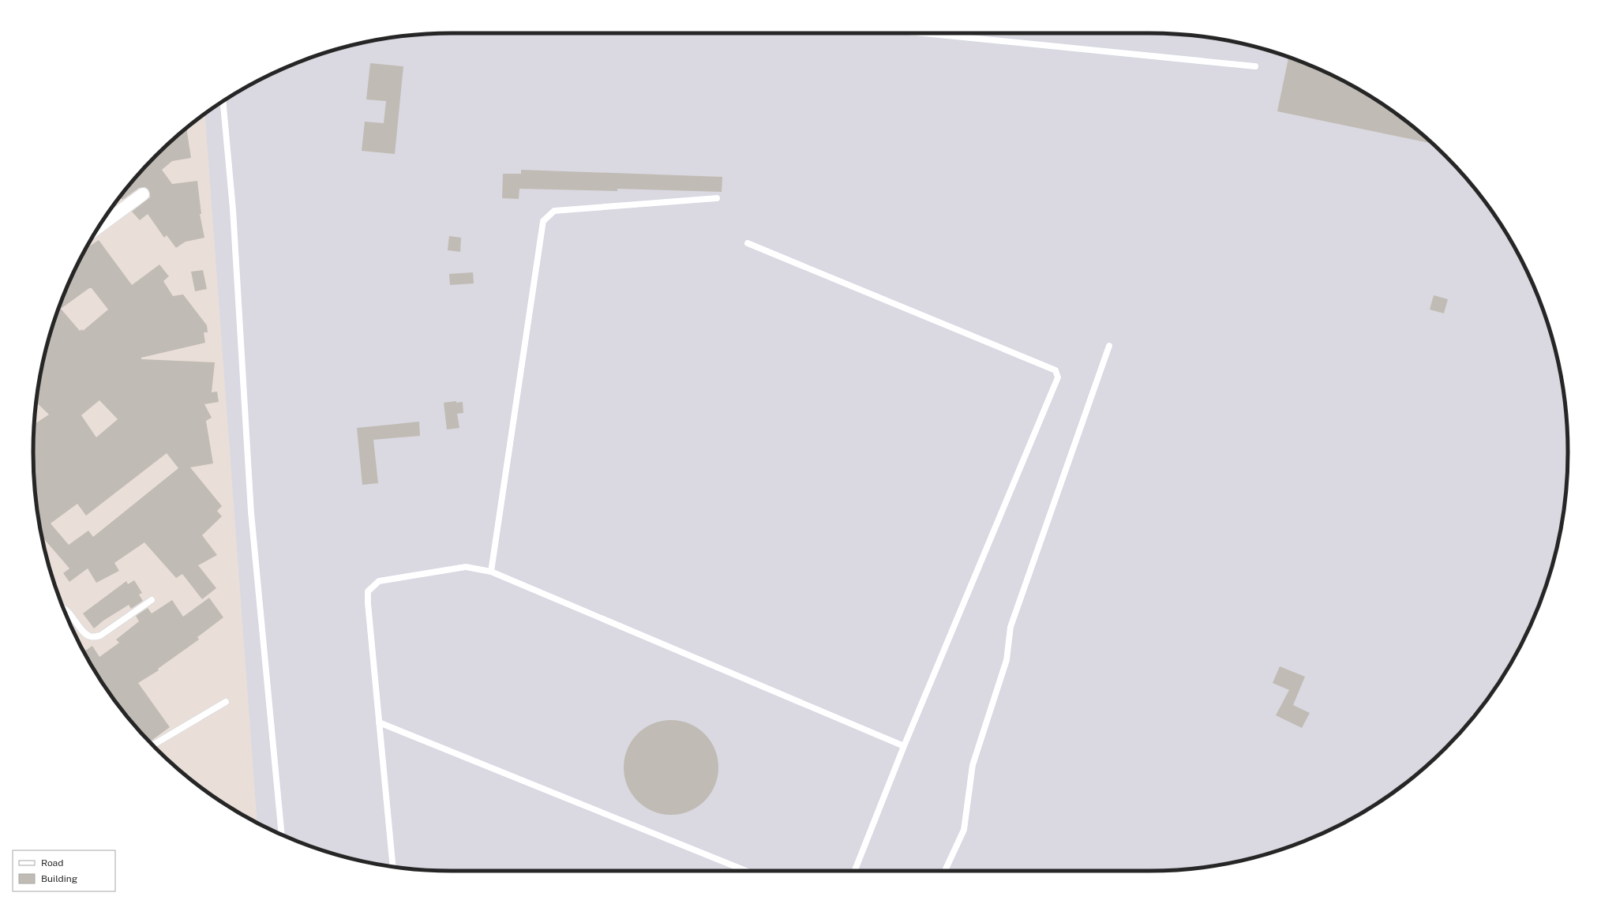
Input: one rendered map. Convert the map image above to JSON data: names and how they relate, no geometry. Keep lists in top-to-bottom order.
{
  "legend": ["Road", "Building"]
}
